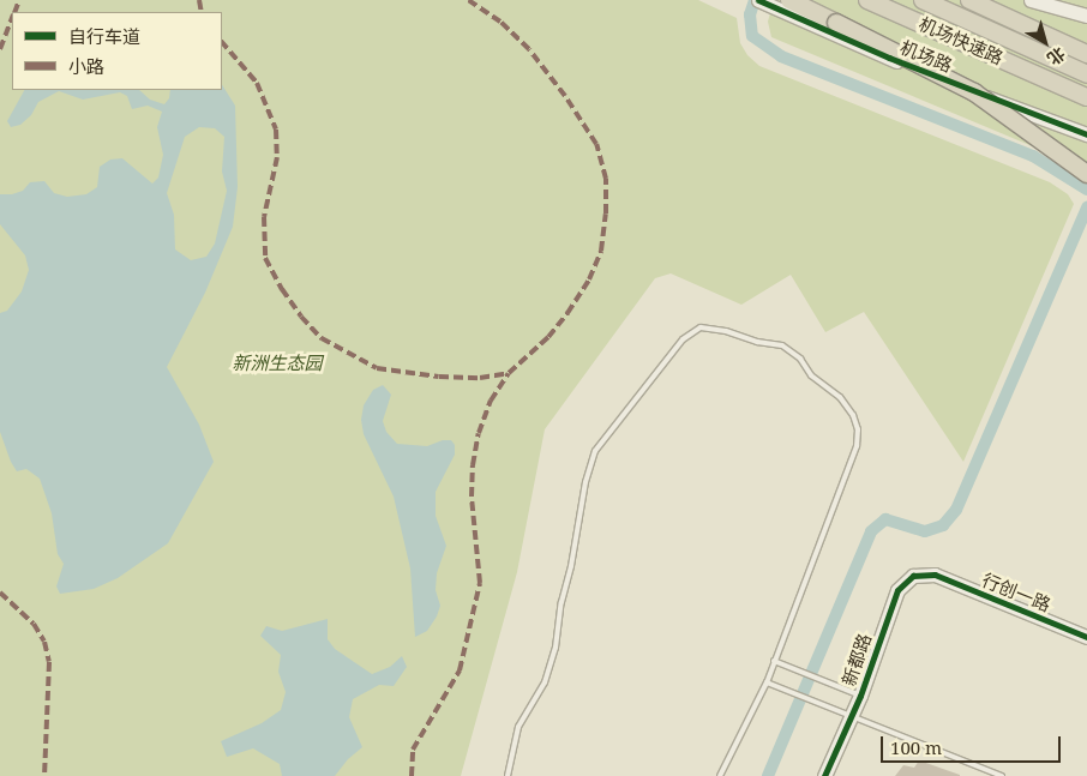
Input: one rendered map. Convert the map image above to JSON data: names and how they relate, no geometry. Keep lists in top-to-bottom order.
{
  "streets": {
    "highway": ["机场快速路"],
    "street": ["机场路", "行创一路", "新都路"]
  },
  "crossings": [
    ["行创一路", "新都路"]
  ],
  "parks": ["新洲生态园"],
  "legend": ["自行车道", "小路"],
  "scale_bar": "100 m",
  "north": "bottom right"
}
